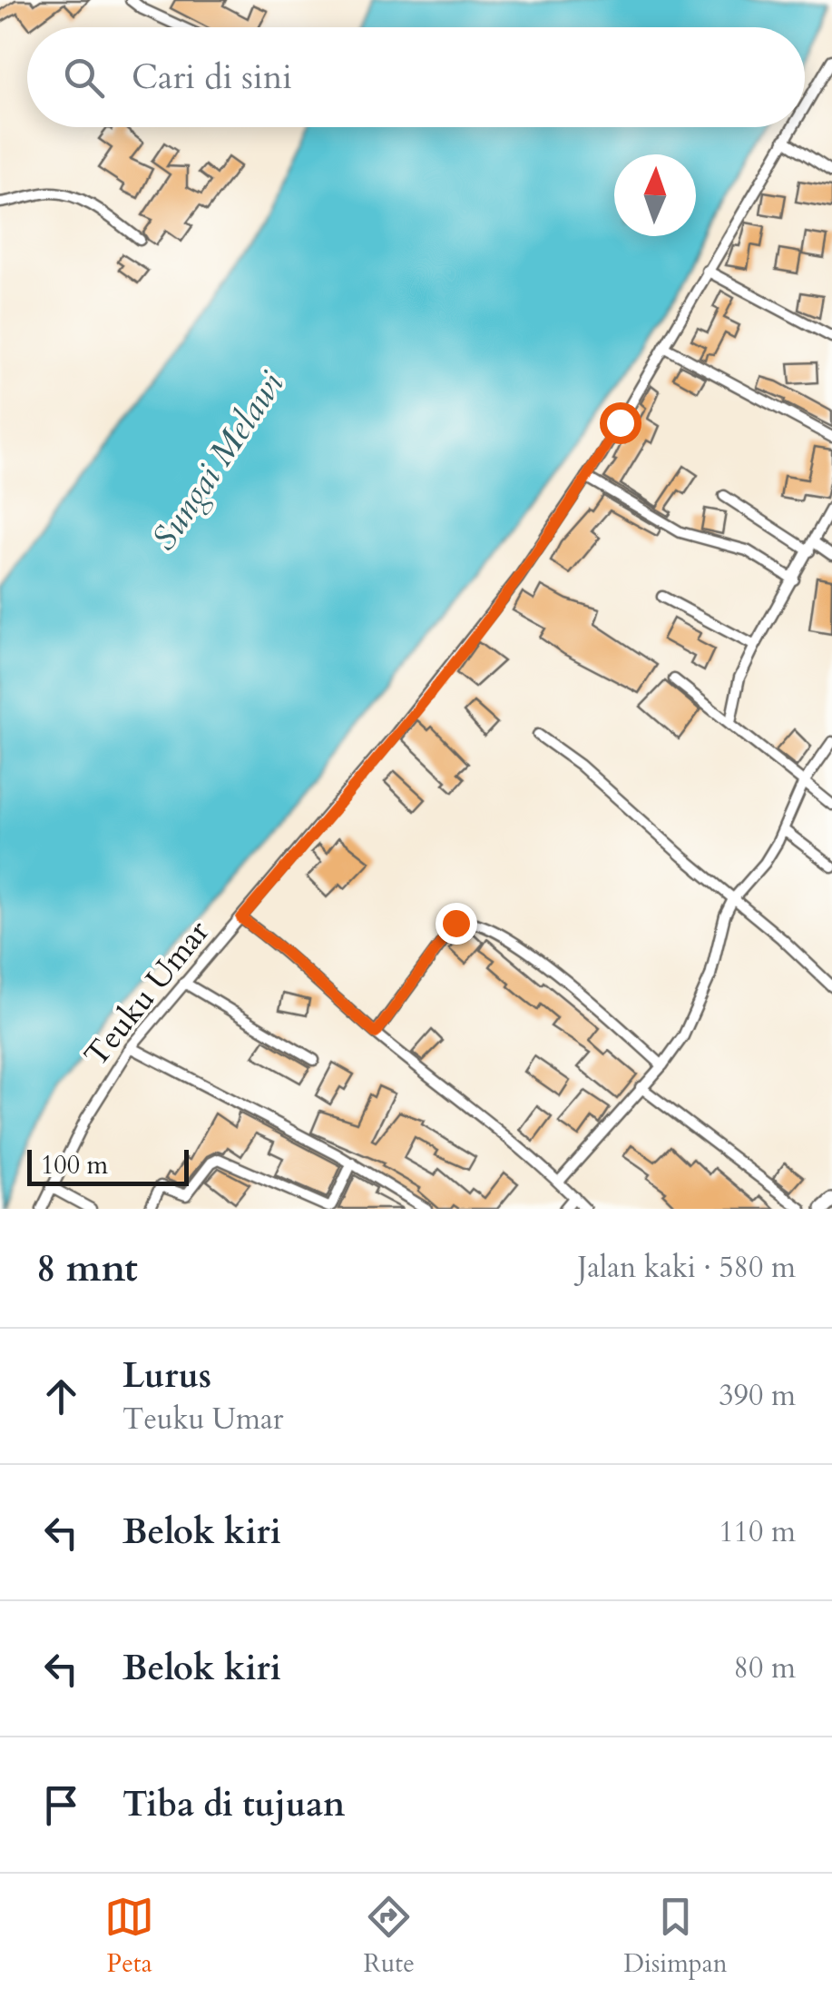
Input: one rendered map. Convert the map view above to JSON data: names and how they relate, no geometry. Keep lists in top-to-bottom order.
{
  "streets": {
    "street": ["Teuku Umar"]
  },
  "water": ["Sungai Melawi"],
  "scale_bar": "100 m",
  "north": "top",
  "page": {
    "search": "Cari di sini",
    "scale": "100 m",
    "heading": ["8 mnt", "Jalan kaki · 580 m"],
    "list": [
      ["Lurus", "Teuku Umar", "390 m"],
      ["Belok kiri", "110 m"],
      ["Belok kiri", "80 m"],
      "Tiba di tujuan"
    ],
    "nav": ["Peta", "Rute", "Disimpan"]
  }
}
